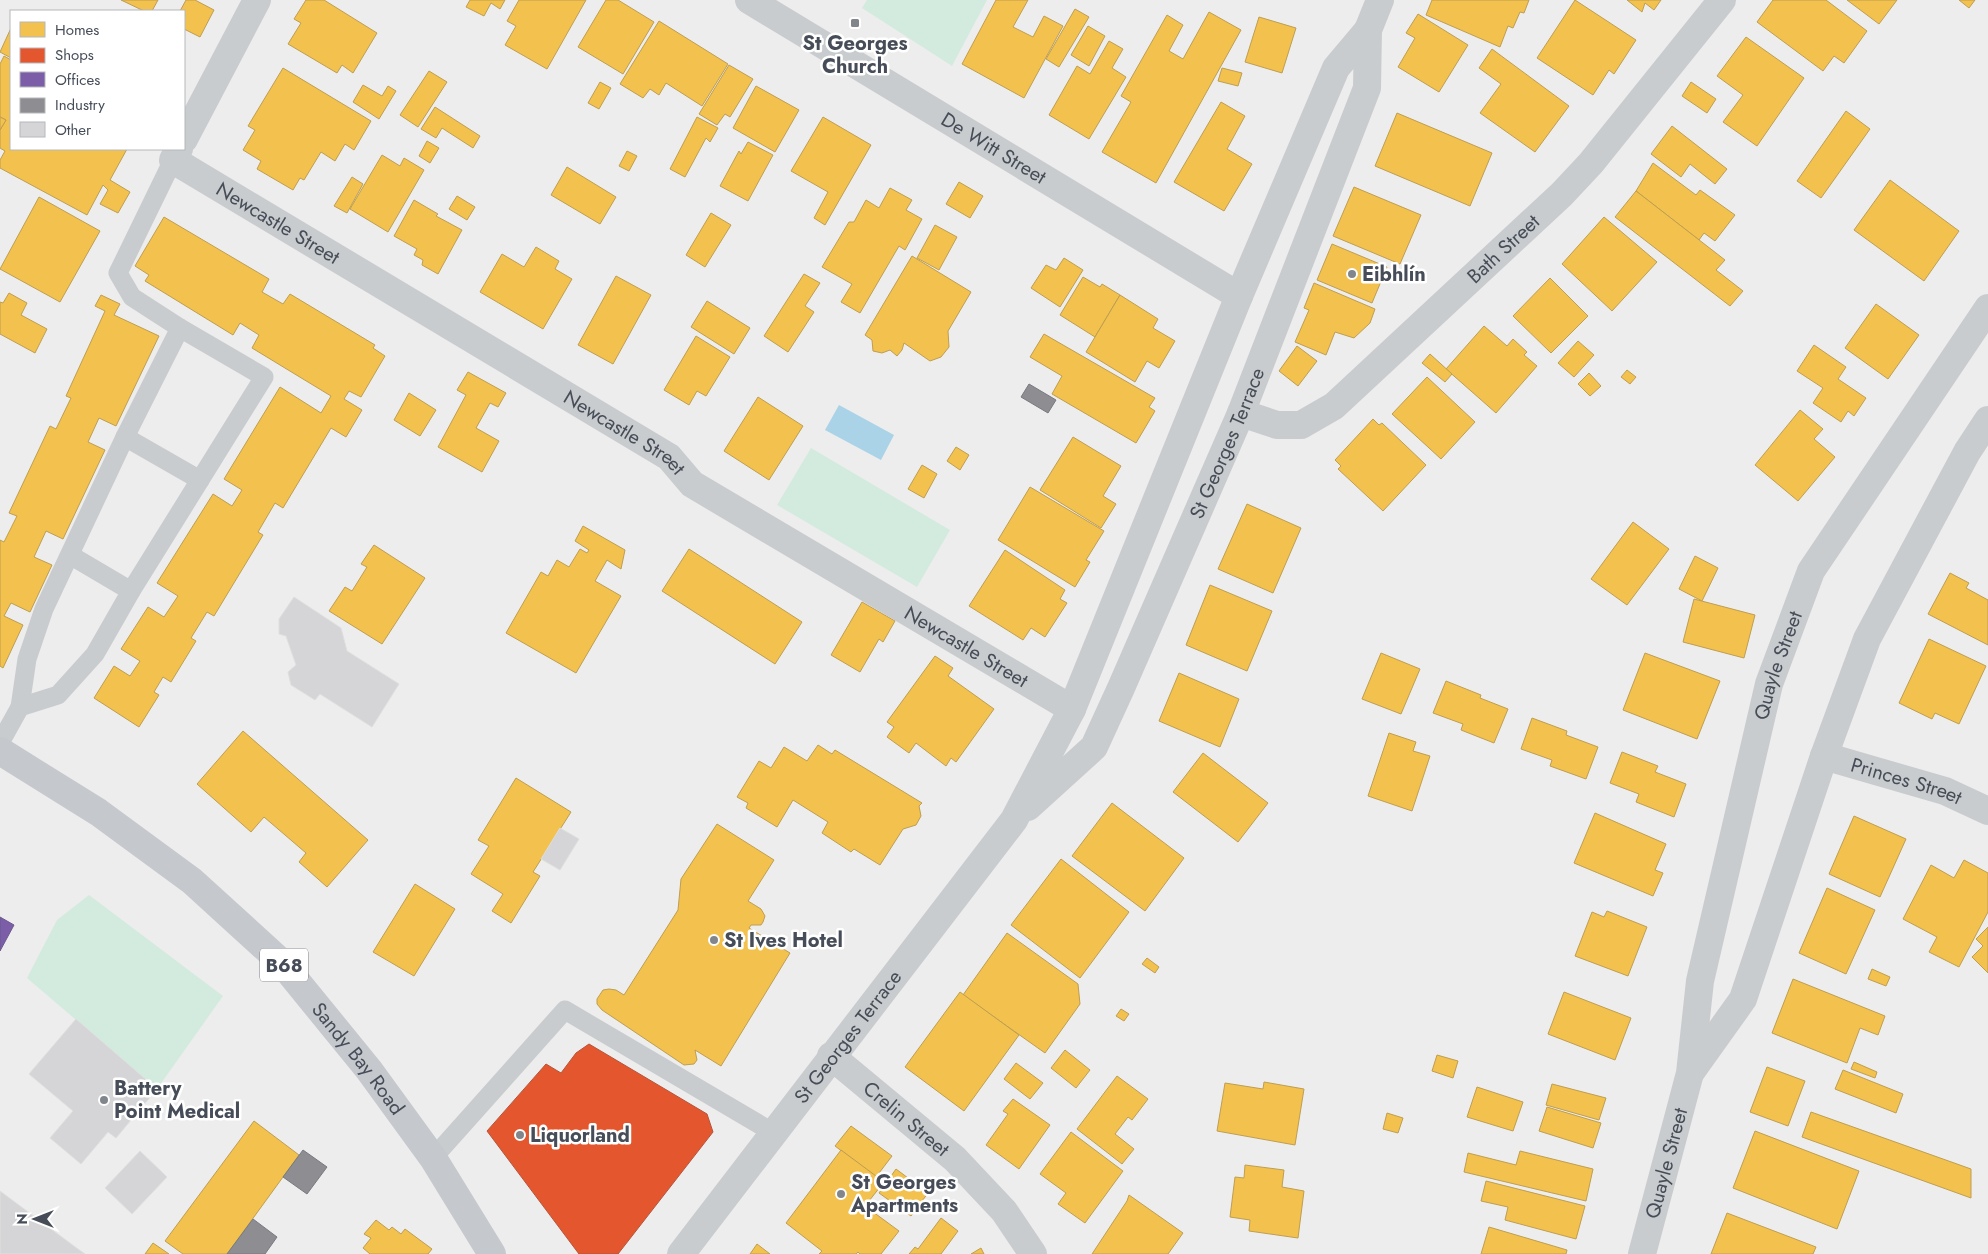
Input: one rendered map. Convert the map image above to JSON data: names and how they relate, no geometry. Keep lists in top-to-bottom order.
{
  "streets": {
    "main road": ["B68", "Sandy Bay Road"],
    "street": [
      "De Witt Street",
      "Newcastle Street",
      "Bath Street",
      "St Georges Terrace",
      "Quayle Street",
      "Princes Street",
      "Crelin Street"
    ]
  },
  "crossings": [
    ["De Witt Street", "St Georges Terrace"],
    ["Newcastle Street", "St Georges Terrace"],
    ["Bath Street", "St Georges Terrace"],
    ["St Georges Terrace", "Crelin Street"],
    ["Quayle Street", "Princes Street"]
  ],
  "places": {
    "transit": ["St Georges Church"],
    "other": [
      "Eibhlín",
      "St Ives Hotel",
      "Battery Point Medical",
      "Liquorland",
      "St Georges Apartments"
    ]
  },
  "legend": [
    "Homes",
    "Shops",
    "Offices",
    "Industry",
    "Other"
  ],
  "north": "left"
}
